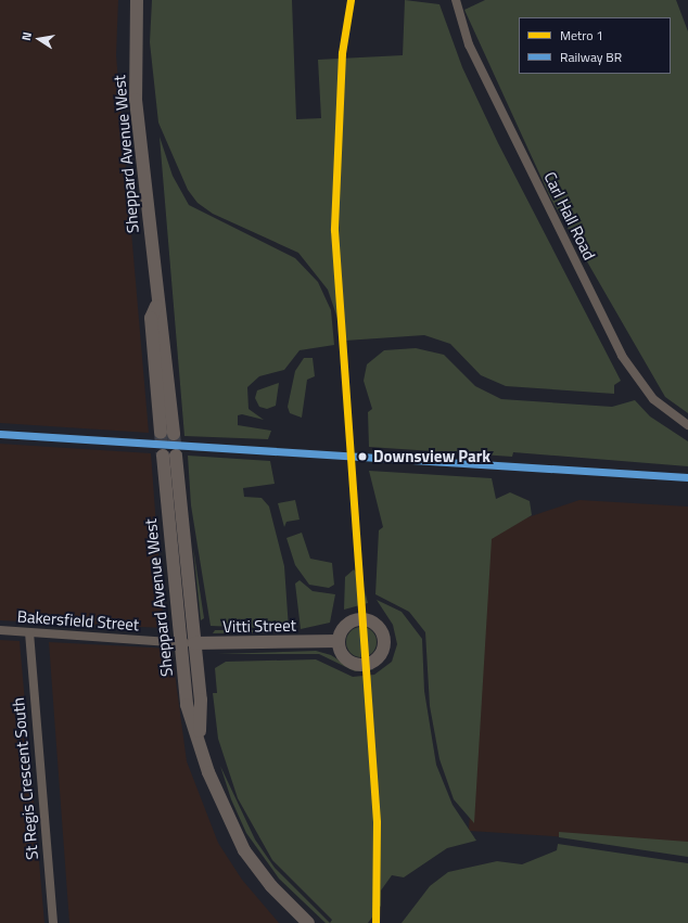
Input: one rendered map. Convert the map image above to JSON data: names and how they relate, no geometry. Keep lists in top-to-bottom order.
{
  "streets": {
    "main road": ["Sheppard Avenue West", "Vitti Street"],
    "street": ["Carl Hall Road", "Bakersfield Street", "St Regis Crescent South"]
  },
  "crossings": [
    ["Sheppard Avenue West", "Bakersfield Street"],
    ["Sheppard Avenue West", "Vitti Street"],
    ["Bakersfield Street", "Vitti Street"],
    ["Bakersfield Street", "St Regis Crescent South"]
  ],
  "places": ["Downsview Park"],
  "lines": ["metro line 1", "rail line BR"],
  "legend": ["Metro 1", "Railway BR"],
  "north": "left"
}
